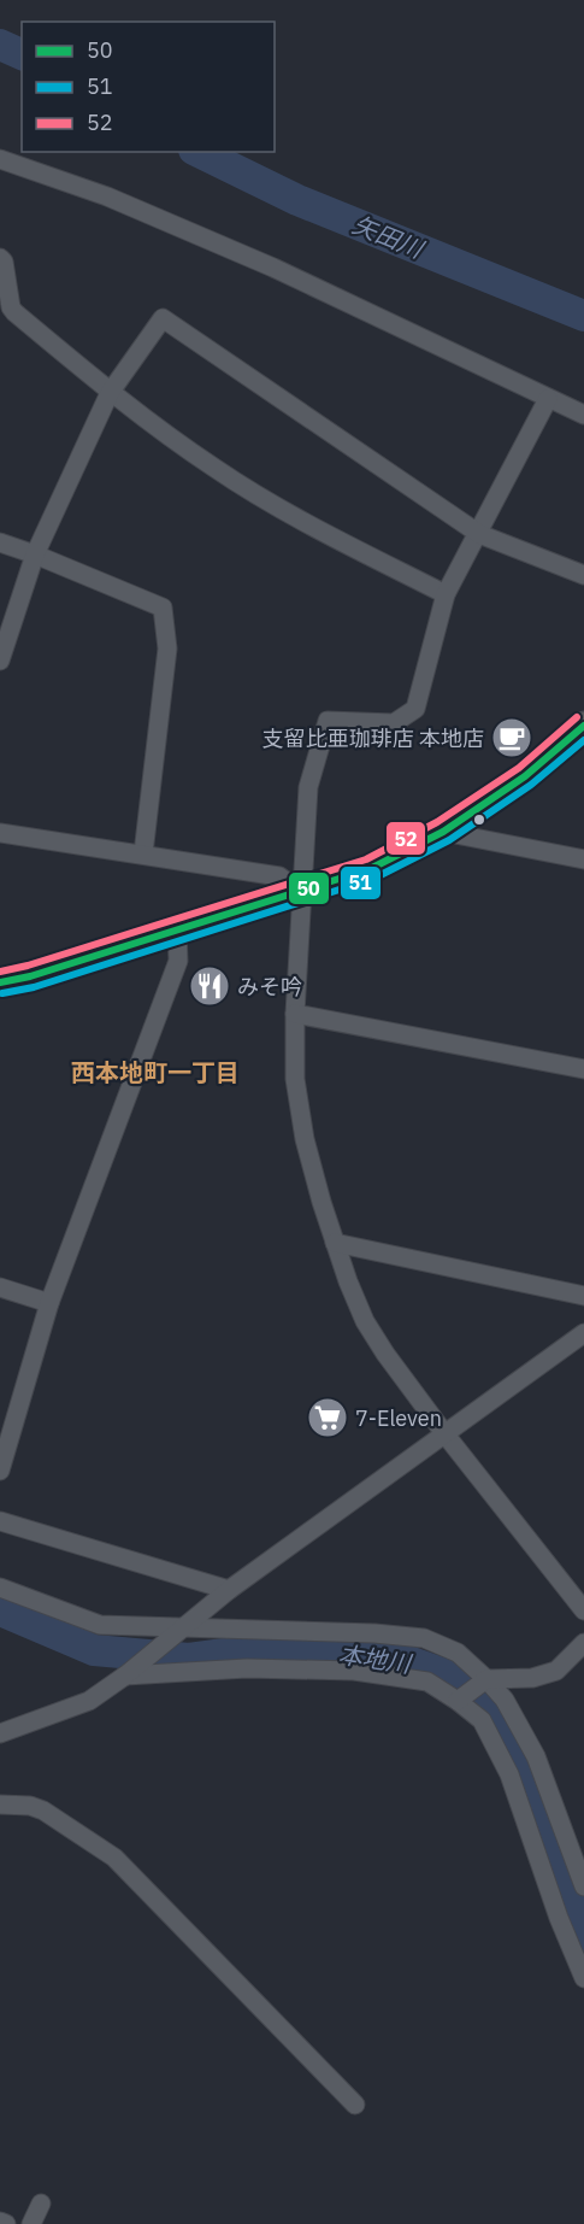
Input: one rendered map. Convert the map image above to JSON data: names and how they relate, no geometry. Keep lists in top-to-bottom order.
{
  "districts": ["西本地町一丁目"],
  "water": ["矢田川", "本地川"],
  "places": {
    "cafe": ["支留比亜珈琲店 本地店"],
    "restaurant": ["みそ吟"],
    "supermarket": ["7-Eleven"]
  },
  "lines": ["transit line 52", "transit line 50", "transit line 51"],
  "legend": ["50", "51", "52"]
}
